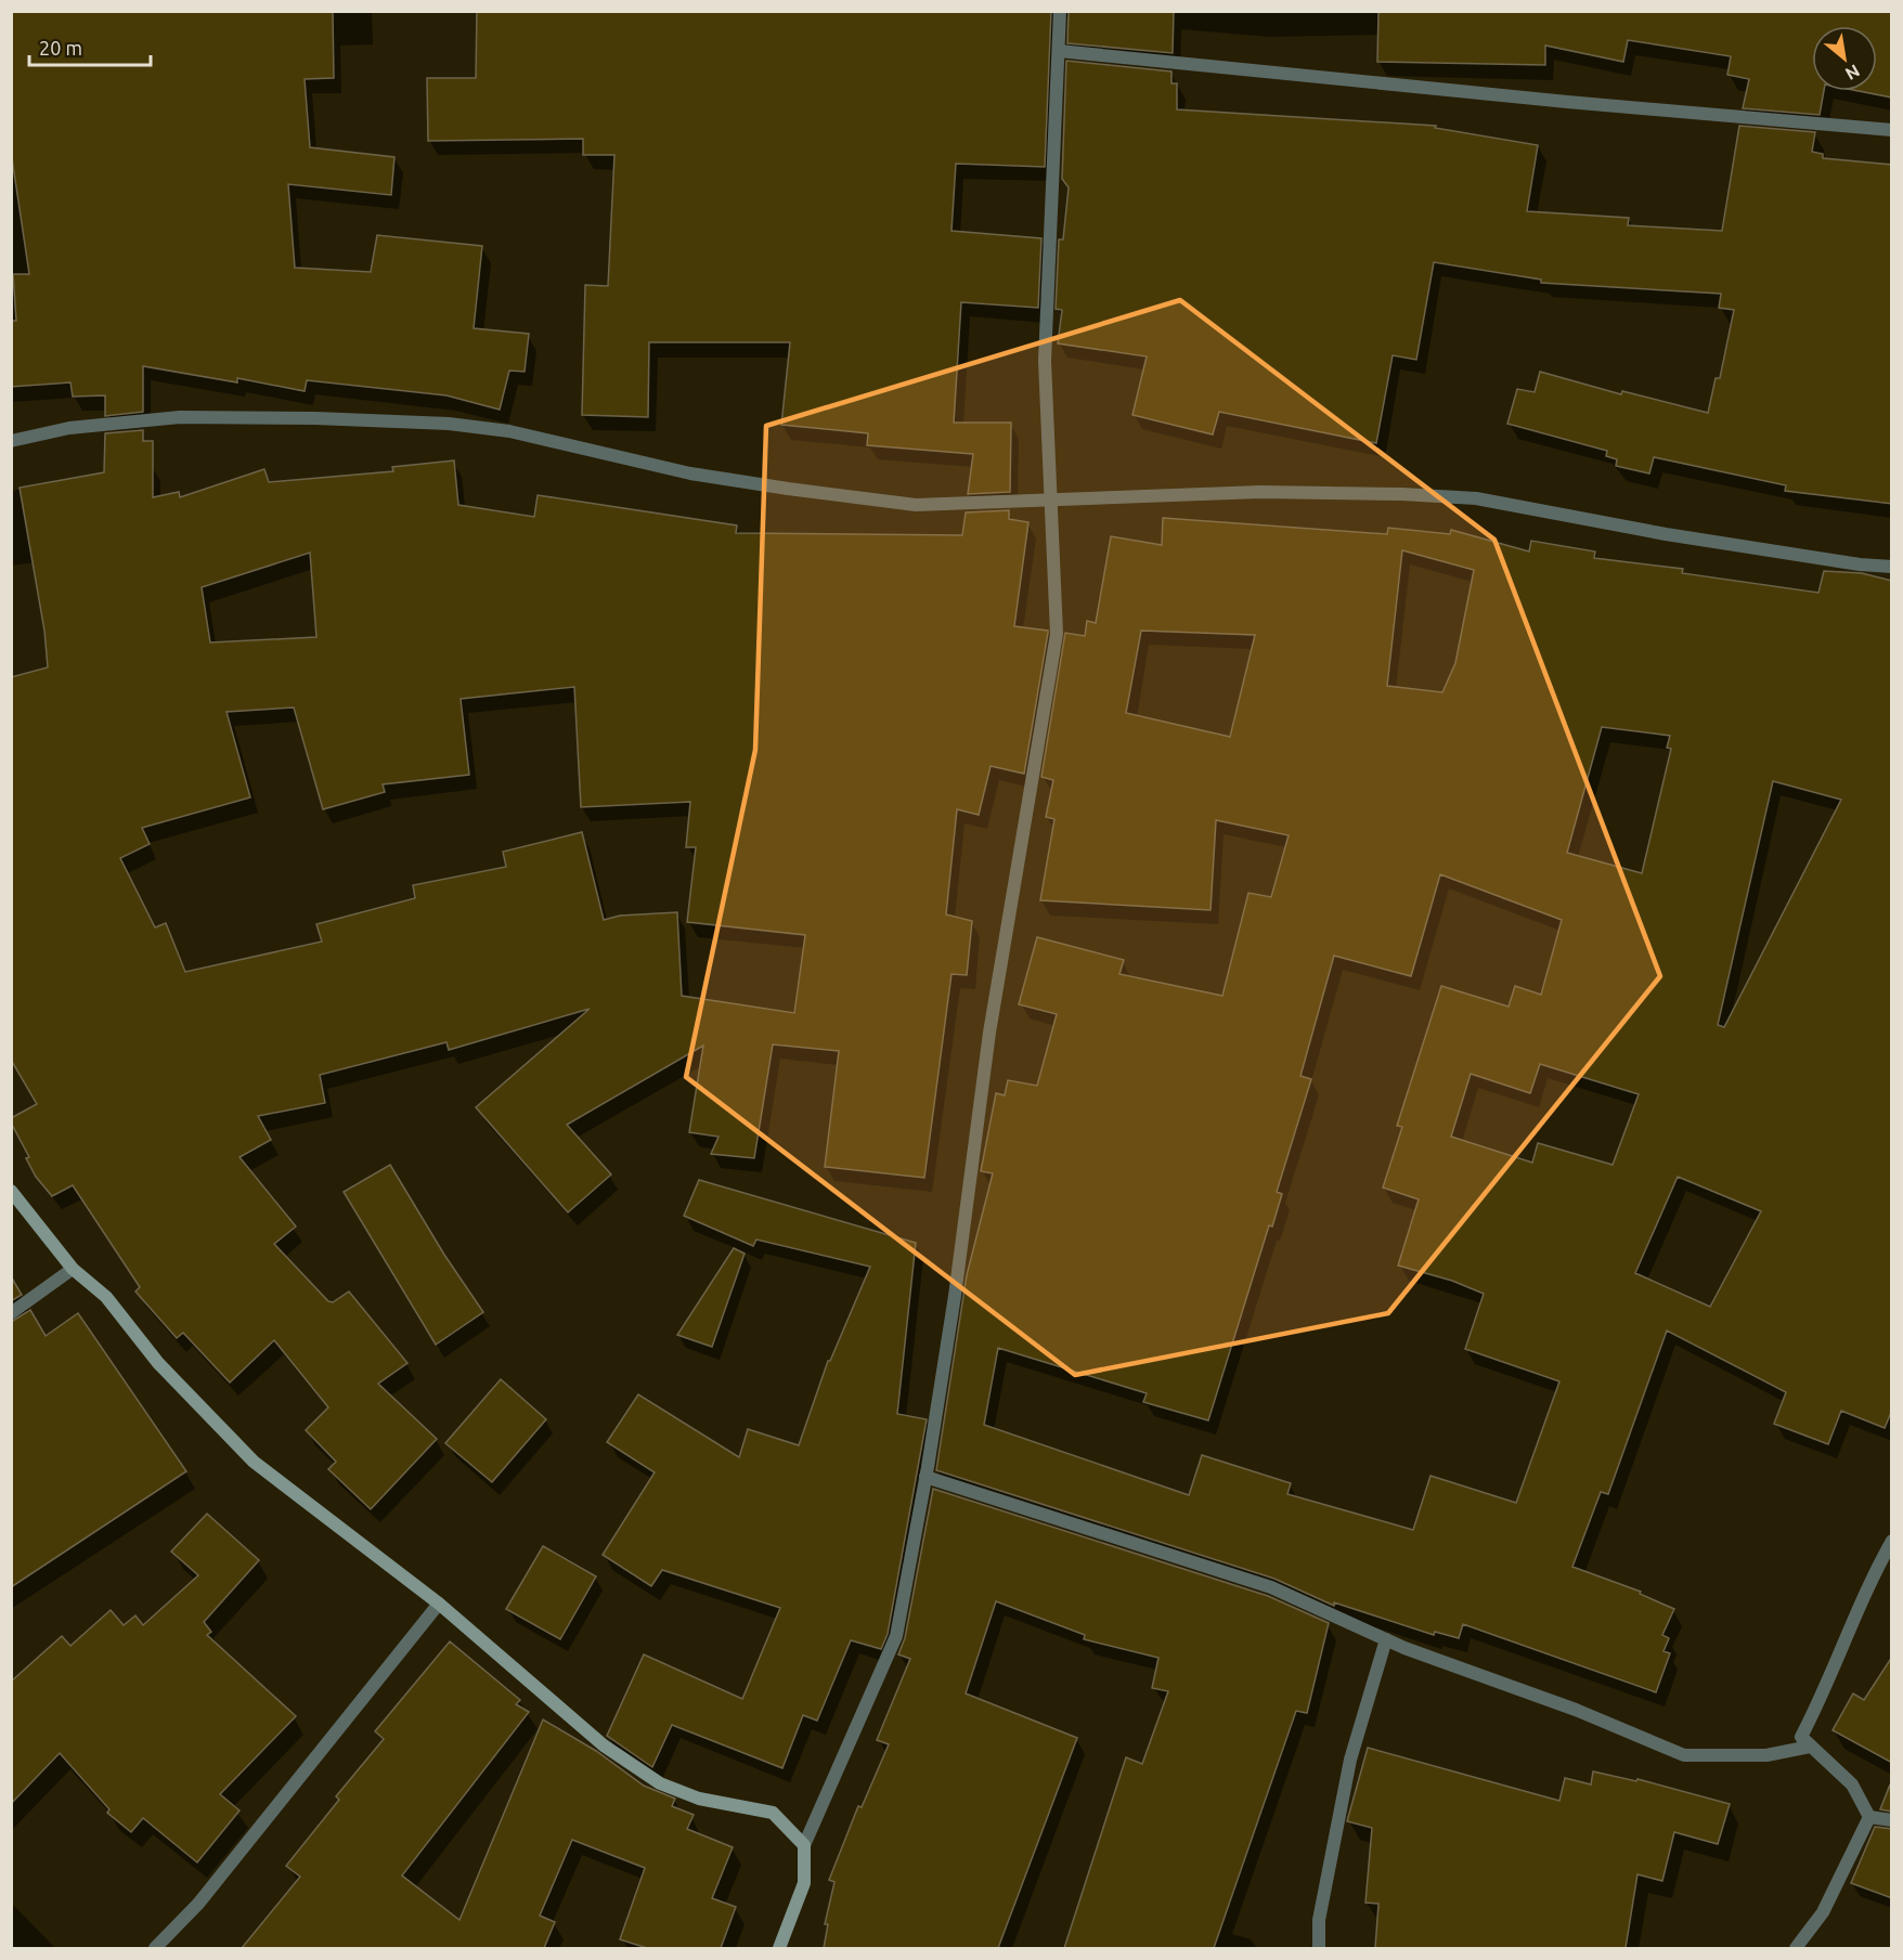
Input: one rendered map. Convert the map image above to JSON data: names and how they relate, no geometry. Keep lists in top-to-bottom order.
{
  "scale_bar": "20 m",
  "north": "bottom right"
}
